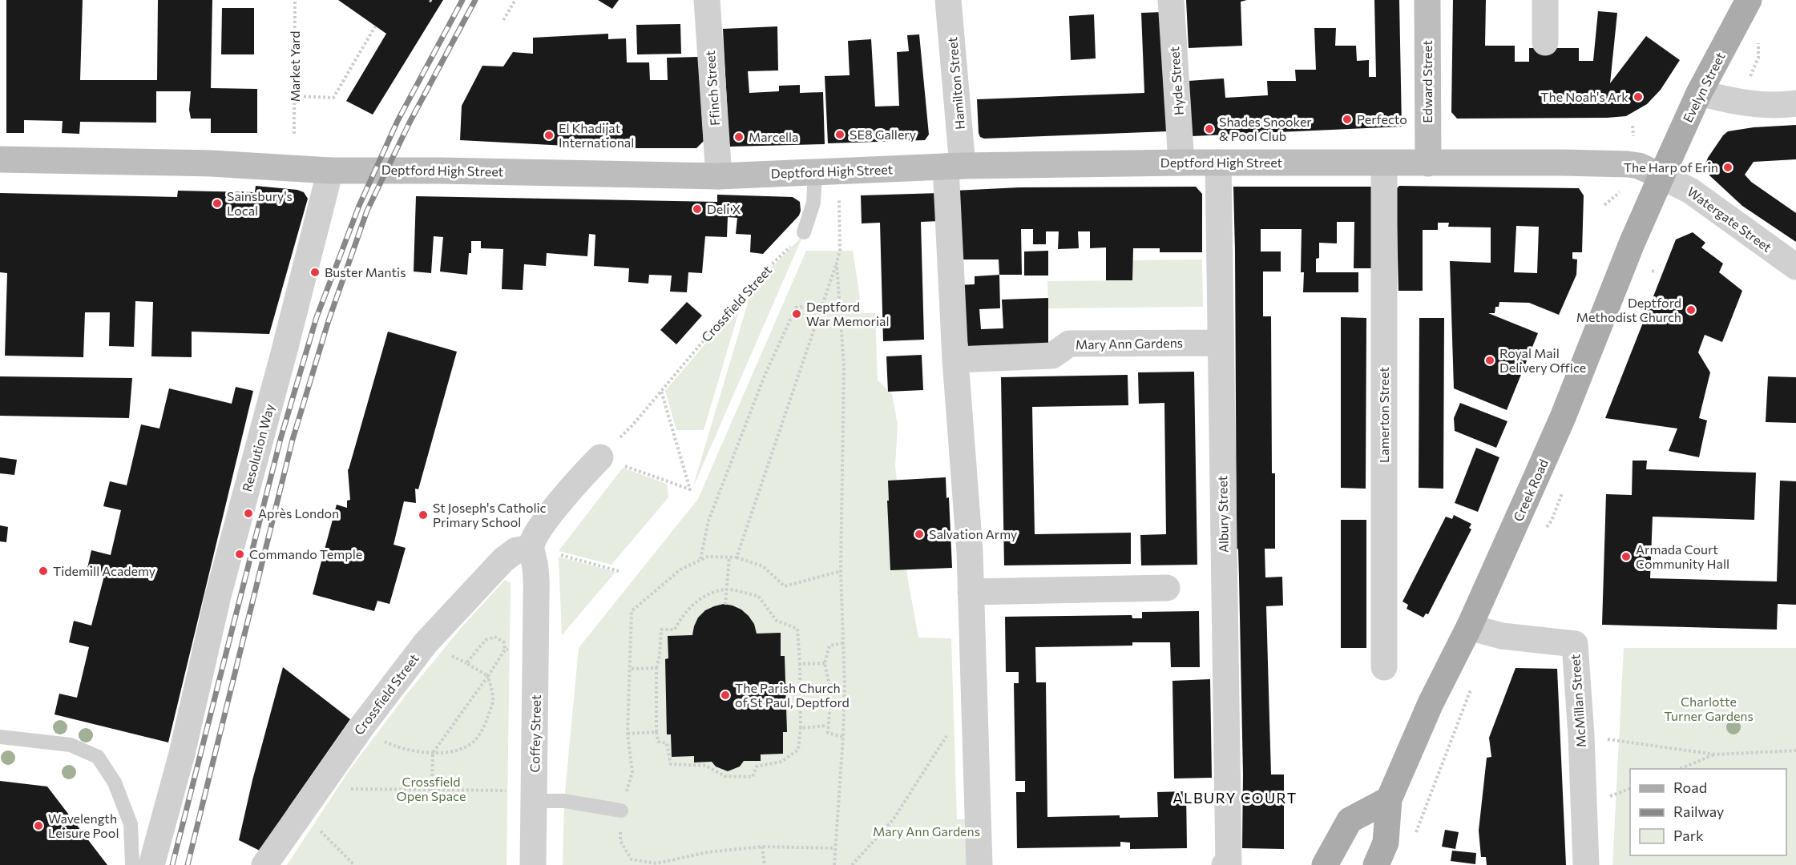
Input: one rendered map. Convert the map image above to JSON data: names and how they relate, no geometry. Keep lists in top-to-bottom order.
{
  "streets": {
    "main road": ["Evelyn Street", "Creek Road"],
    "street": [
      "Hyde Street",
      "Edward Street",
      "Hamilton Street",
      "Ffinch Street",
      "Deptford High Street",
      "Watergate Street",
      "Crossfield Street",
      "Mary Ann Gardens",
      "Lamerton Street",
      "Resolution Way",
      "Albury Street",
      "McMillan Street",
      "Coffey Street"
    ],
    "path": ["Market Yard"]
  },
  "crossings": [
    ["Hyde Street", "Deptford High Street"],
    ["Edward Street", "Deptford High Street"],
    ["Hamilton Street", "Deptford High Street"],
    ["Evelyn Street", "Deptford High Street"],
    ["Evelyn Street", "Watergate Street"],
    ["Evelyn Street", "Creek Road"],
    ["Ffinch Street", "Deptford High Street"],
    ["Deptford High Street", "Watergate Street"],
    ["Deptford High Street", "Lamerton Street"],
    ["Deptford High Street", "Resolution Way"],
    ["Deptford High Street", "Creek Road"],
    ["Deptford High Street", "Albury Street"],
    ["Watergate Street", "Creek Road"],
    ["Crossfield Street", "Coffey Street"],
    ["Mary Ann Gardens", "Albury Street"],
    ["Creek Road", "McMillan Street"]
  ],
  "districts": ["ALBURY COURT"],
  "parks": ["Charlotte Turner Gardens", "Crossfield Open Space", "Mary Ann Gardens"],
  "places": [
    "The Noah's Ark",
    "Perfecto",
    "Shades Snooker & Pool Club",
    "SE8 Gallery",
    "El Khadijat International",
    "Marcella",
    "The Harp of Erin",
    "Sainsbury's Local",
    "Deli X",
    "Buster Mantis",
    "Deptford Methodist Church",
    "Deptford War Memorial",
    "Royal Mail Delivery Office",
    "Après London",
    "St Joseph's Catholic Primary School",
    "Salvation Army",
    "Commando Temple",
    "Armada Court Community Hall",
    "Tidemill Academy",
    "The Parish Church of St Paul, Deptford",
    "Wavelength Leisure Pool"
  ],
  "legend": ["Road", "Railway", "Park"]
}
